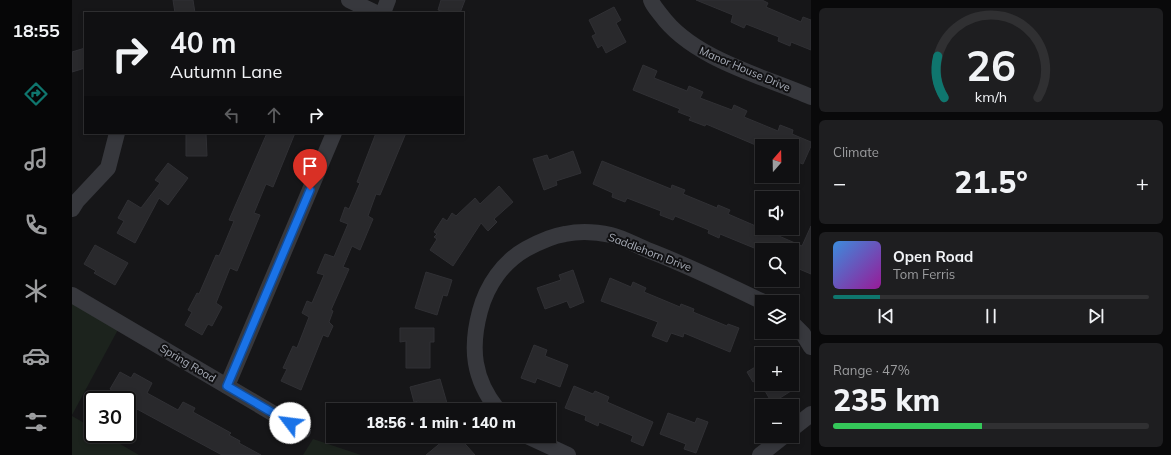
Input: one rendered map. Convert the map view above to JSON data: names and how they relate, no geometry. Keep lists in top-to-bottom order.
{
  "streets": {
    "street": ["Manor House Drive", "Saddlehorn Drive", "Spring Road"]
  },
  "north": "top",
  "page": {
    "tabs": "18:55",
    "turn": ["40 m", "Autumn Lane"],
    "tile": [
      "Climate",
      ["Range · 47%", "235 km"]
    ],
    "map_buttons": ["+", "−"],
    "heat": ["−", "21.5°", "+"],
    "song": ["Open Road", "Tom Ferris"],
    "limit": "30",
    "trip": "18:56 · 1 min · 140 m",
    "gauge": ["26", "km/h"]
  }
}
